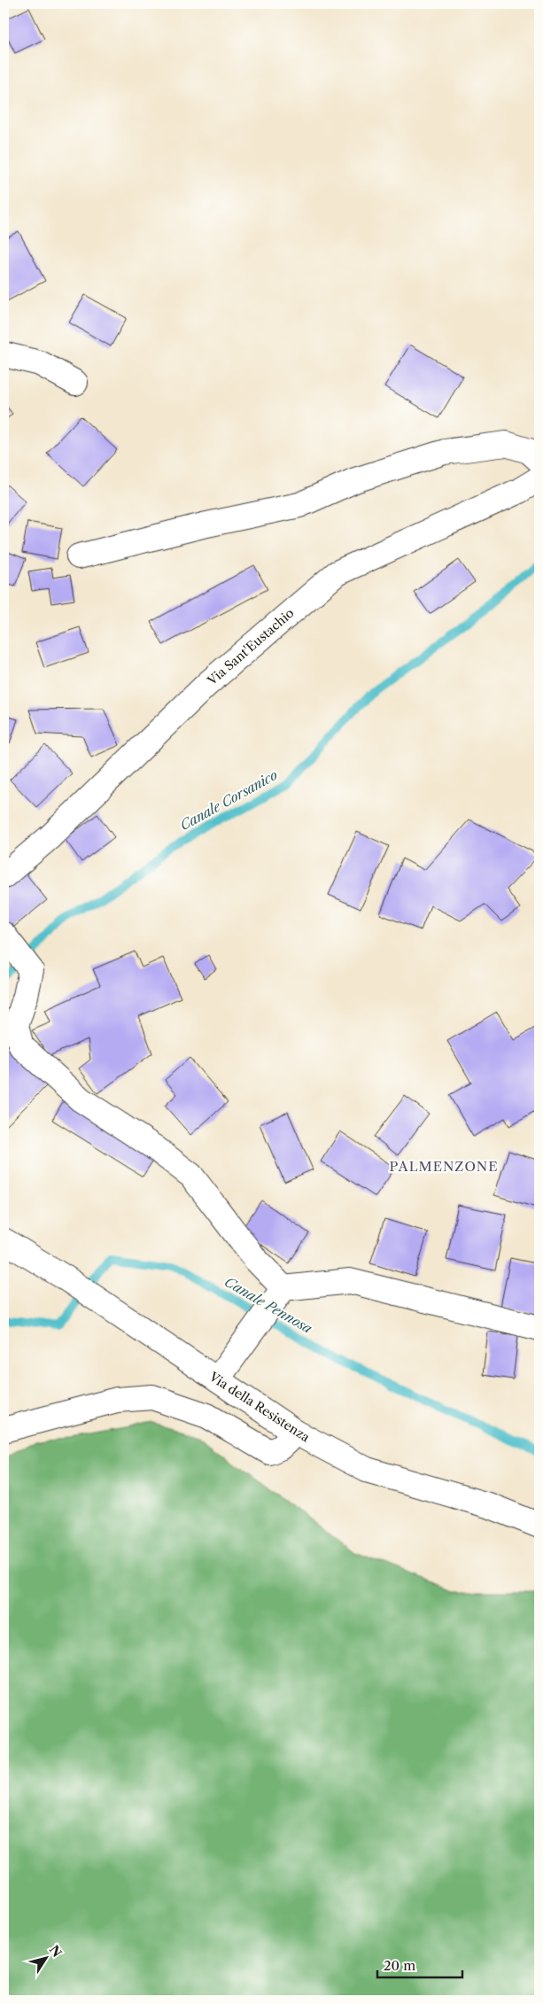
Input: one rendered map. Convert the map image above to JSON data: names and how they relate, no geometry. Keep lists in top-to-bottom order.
{
  "streets": {
    "street": ["Via Sant'Eustachio", "Via della Resistenza"]
  },
  "districts": ["PALMENZONE"],
  "water": ["Canale Corsanico", "Canale Pennosa"],
  "scale_bar": "20 m",
  "north": "top right"
}
